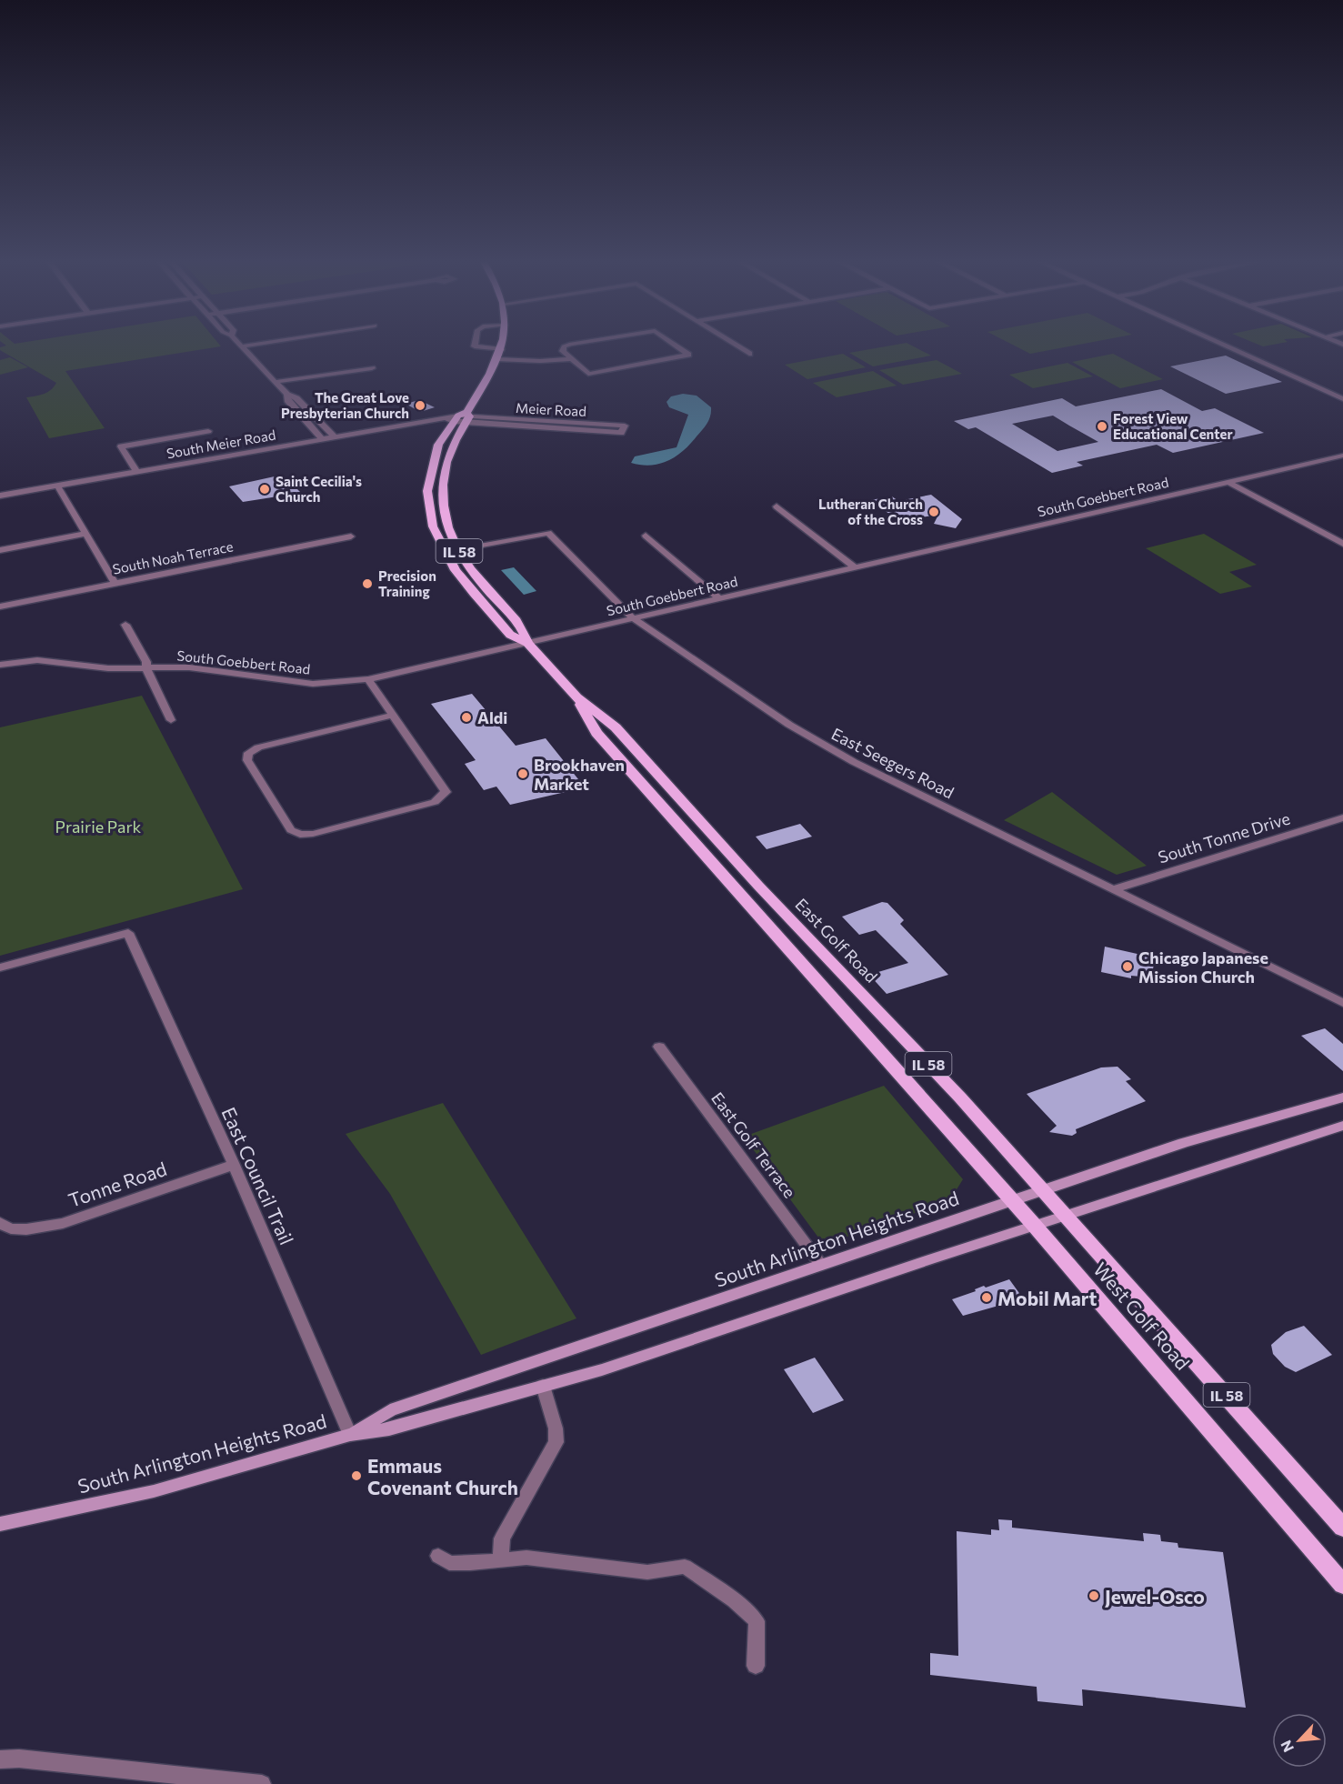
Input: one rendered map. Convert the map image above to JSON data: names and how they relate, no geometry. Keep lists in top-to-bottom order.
{
  "streets": {
    "main road": [
      "IL 58",
      "East Golf Road",
      "South Arlington Heights Road",
      "West Golf Road"
    ],
    "street": [
      "South Meier Road",
      "South Goebbert Road",
      "South Noah Terrace",
      "East Seegers Road",
      "South Tonne Drive",
      "East Golf Terrace",
      "East Council Trail",
      "Tonne Road"
    ]
  },
  "crossings": [
    ["South Meier Road", "East Golf Road"],
    ["South Goebbert Road", "East Seegers Road"],
    ["South Goebbert Road", "East Golf Road"],
    ["IL 58", "East Golf Road"],
    ["East Seegers Road", "South Tonne Drive"],
    ["East Seegers Road", "East Golf Road"],
    ["East Golf Road", "South Arlington Heights Road"],
    ["East Golf Road", "West Golf Road"],
    ["East Golf Terrace", "South Arlington Heights Road"],
    ["East Council Trail", "Tonne Road"],
    ["East Council Trail", "South Arlington Heights Road"],
    ["South Arlington Heights Road", "West Golf Road"]
  ],
  "parks": ["Prairie Park"],
  "places": [
    "The Great Love Presbyterian Church",
    "Forest View Educational Center",
    "Saint Cecilia's Church",
    "Lutheran Church of the Cross",
    "Precision Training",
    "Aldi",
    "Brookhaven Market",
    "Chicago Japanese Mission Church",
    "Mobil Mart",
    "Emmaus Covenant Church",
    "Jewel-Osco"
  ],
  "north": "bottom left"
}
